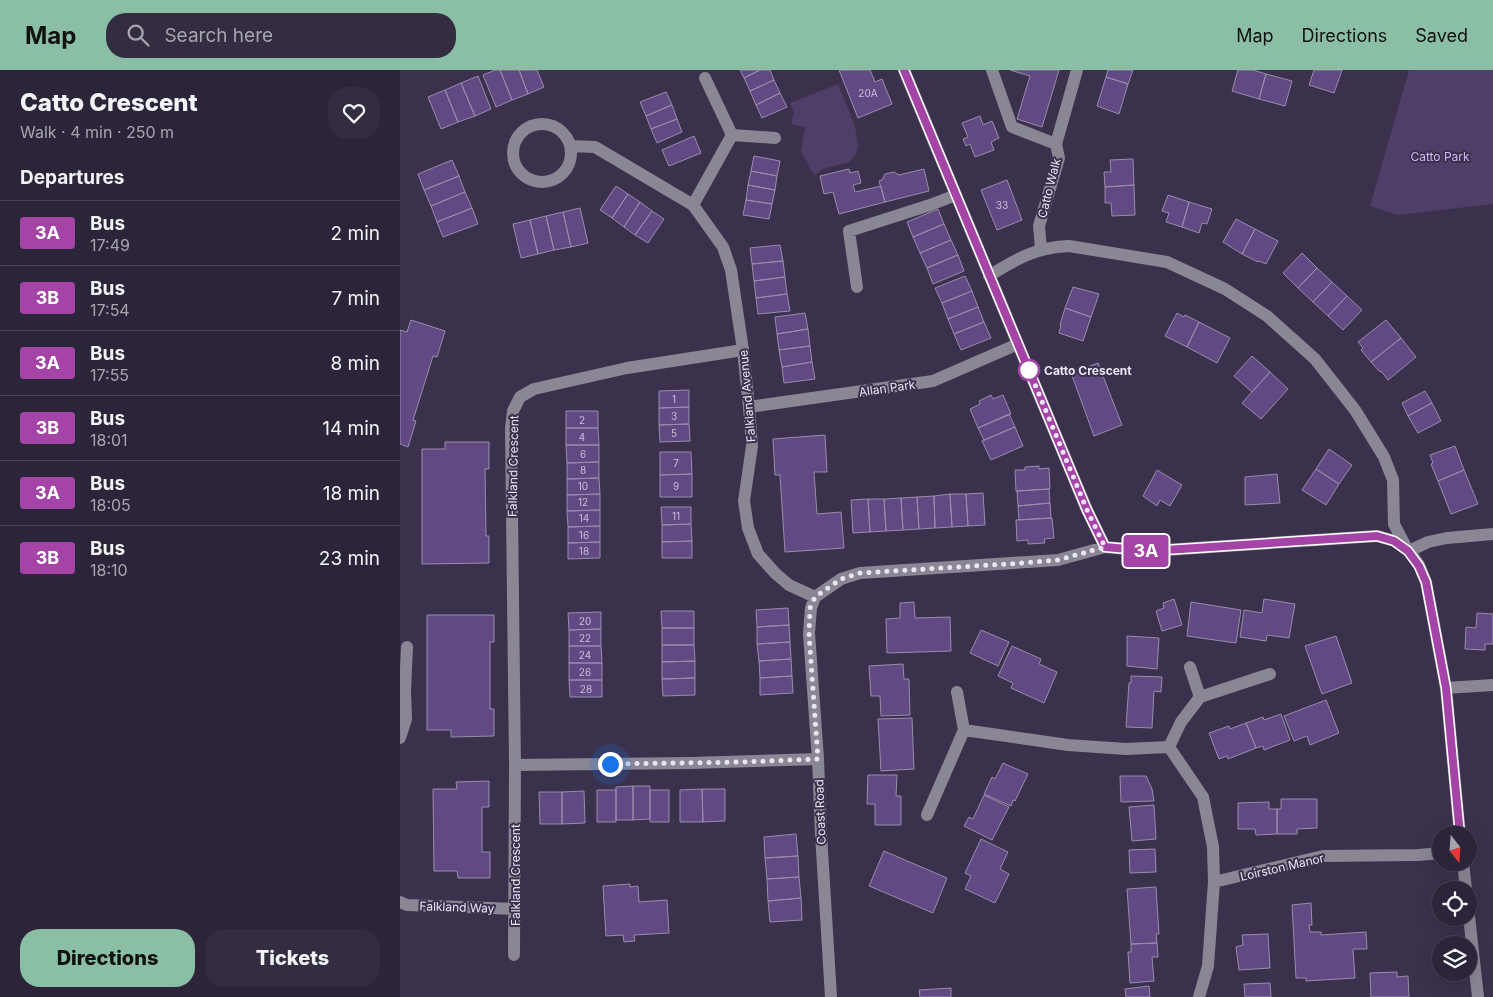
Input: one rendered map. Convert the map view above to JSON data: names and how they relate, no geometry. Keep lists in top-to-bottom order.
{
  "streets": {
    "street": [
      "Catto Walk",
      "Allan Park",
      "Falkland Avenue",
      "Falkland Crescent",
      "Coast Road",
      "Loirston Manor",
      "Falkland Way"
    ]
  },
  "crossings": [
    ["Allan Park", "Falkland Avenue"],
    ["Falkland Avenue", "Falkland Crescent"],
    ["Falkland Avenue", "Coast Road"],
    ["Falkland Crescent", "Falkland Way"]
  ],
  "parks": ["Catto Park"],
  "places": ["Catto Crescent"],
  "lines": ["bus line 3A"],
  "house_numbers": [
    "20A",
    "33",
    "1",
    "3",
    "2",
    "5",
    "4",
    "6",
    "7",
    "8",
    "10",
    "9",
    "12",
    "11",
    "14",
    "16",
    "18",
    "20",
    "22",
    "24",
    "26",
    "28"
  ],
  "north": "bottom",
  "page": {
    "header": "Map",
    "search": "Search here",
    "nav": ["Map", "Directions", "Saved"],
    "heading": [
      ["Catto Crescent", "Walk · 4 min · 250 m"],
      "Departures"
    ],
    "on_map": "3A",
    "list": [
      {
        "mark": "3A",
        "name": "Bus",
        "note": "17:49",
        "value": "2 min"
      },
      {
        "mark": "3B",
        "name": "Bus",
        "note": "17:54",
        "value": "7 min"
      },
      {
        "mark": "3A",
        "name": "Bus",
        "note": "17:55",
        "value": "8 min"
      },
      {
        "mark": "3B",
        "name": "Bus",
        "note": "18:01",
        "value": "14 min"
      },
      {
        "mark": "3A",
        "name": "Bus",
        "note": "18:05",
        "value": "18 min"
      },
      {
        "mark": "3B",
        "name": "Bus",
        "note": "18:10",
        "value": "23 min"
      }
    ],
    "buttons": ["Directions", "Tickets"]
  }
}
